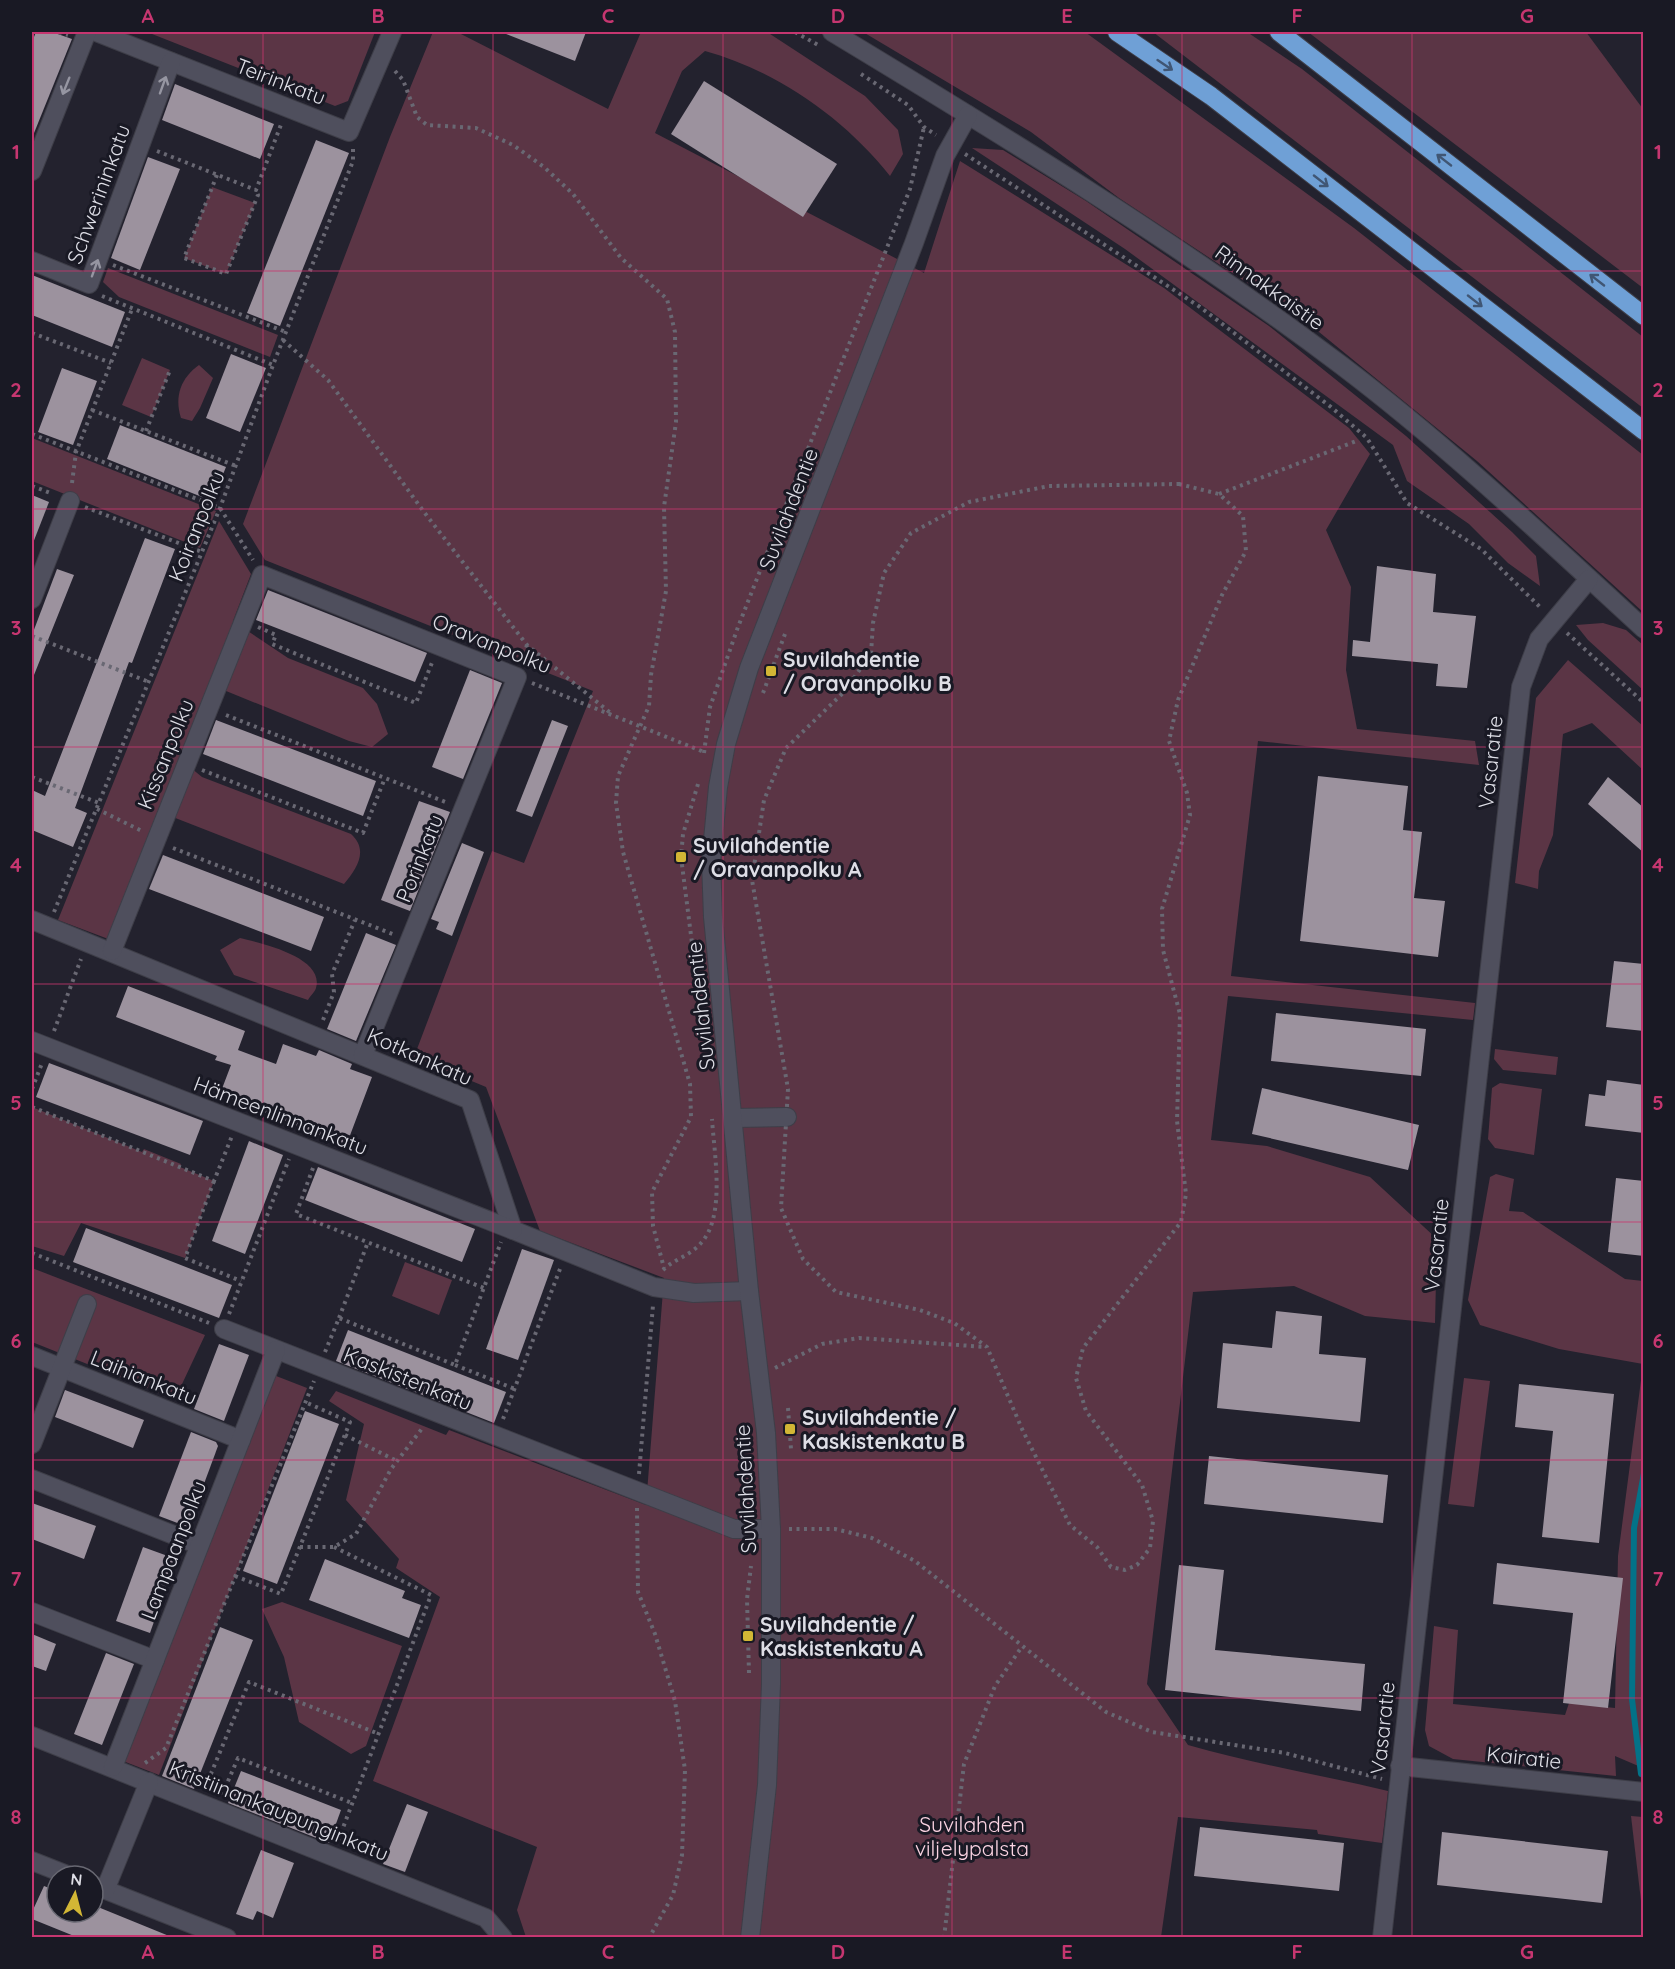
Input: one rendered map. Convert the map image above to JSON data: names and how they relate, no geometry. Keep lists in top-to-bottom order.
{
  "streets": {
    "street": [
      "Teirinkatu",
      "Schwerininkatu",
      "Rinnakkaistie",
      "Suvilahdentie",
      "Oravanpolku",
      "Kissanpolku",
      "Vasaratie",
      "Porinkatu",
      "Kotkankatu",
      "Hämeenlinnankatu",
      "Laihiankatu",
      "Kaskistenkatu",
      "Lampaanpolku",
      "Kairatie",
      "Kristiinankaupunginkatu"
    ],
    "path": ["Koiranpolku"]
  },
  "crossings": [
    ["Teirinkatu", "Schwerininkatu"],
    ["Teirinkatu", "Koiranpolku"],
    ["Rinnakkaistie", "Suvilahdentie"],
    ["Rinnakkaistie", "Vasaratie"],
    ["Suvilahdentie", "Kaskistenkatu"],
    ["Koiranpolku", "Kotkankatu"],
    ["Oravanpolku", "Kissanpolku"],
    ["Oravanpolku", "Porinkatu"],
    ["Kissanpolku", "Kotkankatu"],
    ["Vasaratie", "Kairatie"],
    ["Porinkatu", "Kotkankatu"],
    ["Kotkankatu", "Hämeenlinnankatu"],
    ["Laihiankatu", "Lampaanpolku"],
    ["Kaskistenkatu", "Lampaanpolku"],
    ["Lampaanpolku", "Kristiinankaupunginkatu"]
  ],
  "parks": ["Suvilahden viljelypalsta"],
  "places": {
    "transit": [
      "Suvilahdentie / Oravanpolku B",
      "Suvilahdentie / Oravanpolku A",
      "Suvilahdentie / Kaskistenkatu B",
      "Suvilahdentie / Kaskistenkatu A"
    ]
  },
  "north": "top",
  "grid": {
    "columns": [
      "A",
      "B",
      "C",
      "D",
      "E",
      "F",
      "G"
    ],
    "rows": [
      "1",
      "2",
      "3",
      "4",
      "5",
      "6",
      "7",
      "8"
    ]
  }
}
